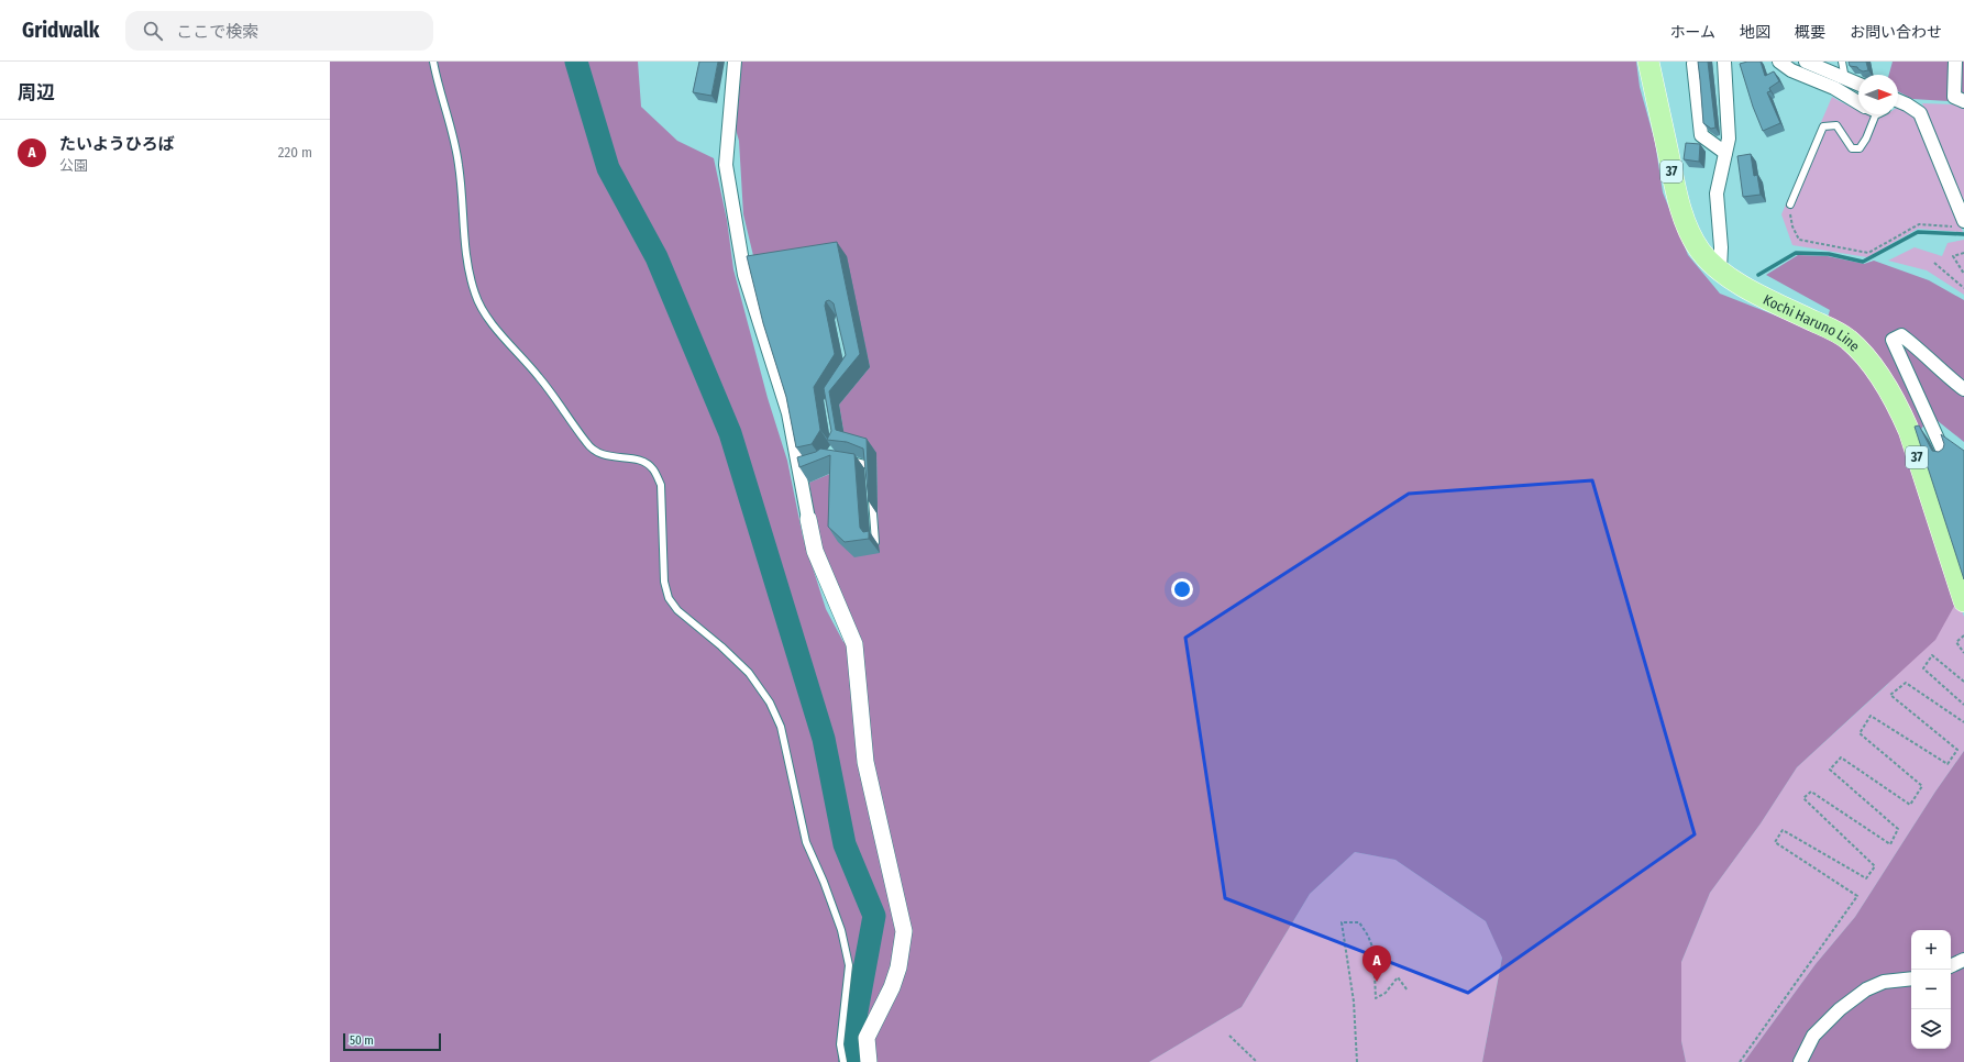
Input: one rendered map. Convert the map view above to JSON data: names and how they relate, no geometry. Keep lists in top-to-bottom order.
{
  "streets": {
    "main road": ["37", "Kochi Haruno Line"]
  },
  "scale_bar": "50 m",
  "north": "right",
  "page": {
    "header": "Gridwalk",
    "search": "ここで検索",
    "nav": [
      "ホーム",
      "地図",
      "概要",
      "お問い合わせ"
    ],
    "heading": "周辺",
    "list": [
      {
        "mark": "A",
        "name": "たいようひろば",
        "note": "公園",
        "value": "220 m"
      }
    ],
    "map_buttons": ["+", "−"],
    "pins": "A",
    "scale": "50 m"
  }
}
